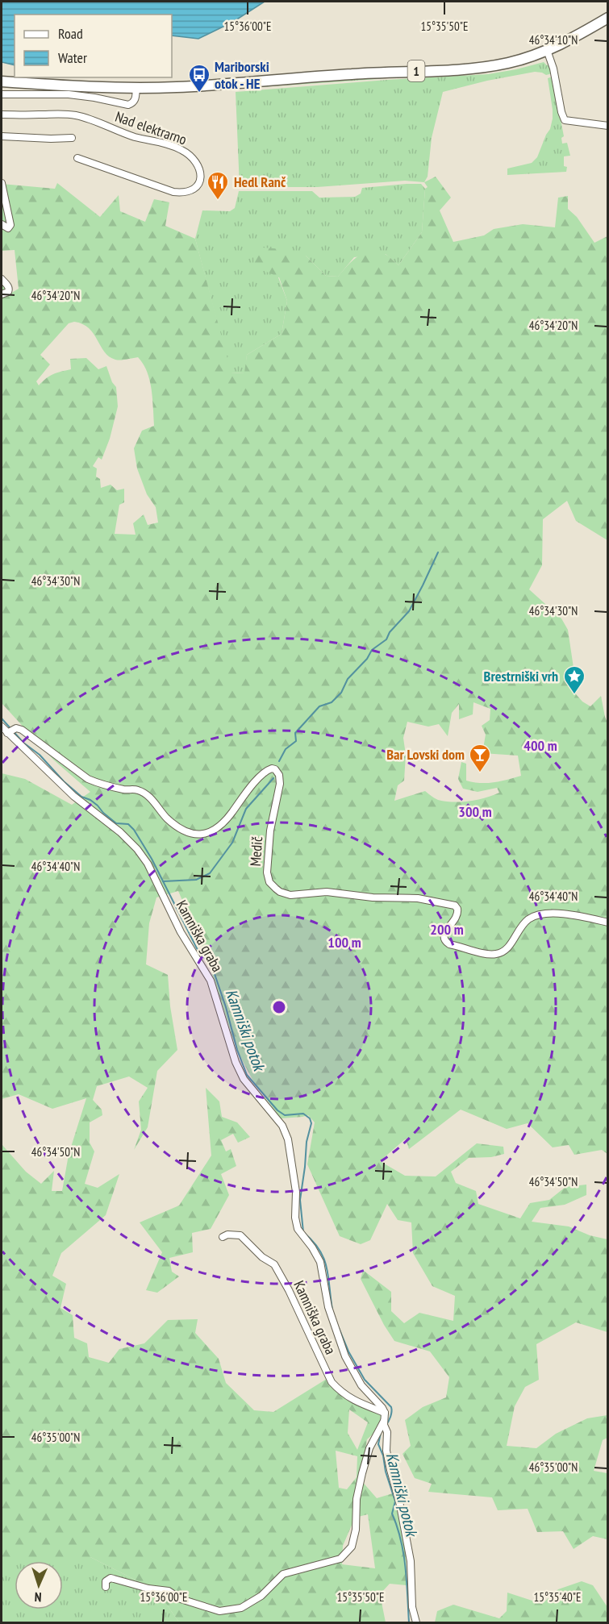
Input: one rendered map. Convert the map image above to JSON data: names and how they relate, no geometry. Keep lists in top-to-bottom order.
{
  "streets": {
    "main road": ["1"],
    "street": ["Nad elektrarno", "Medič", "Kamniška graba"]
  },
  "crossings": [
    ["1", "Nad elektrarno"],
    ["Medič", "Kamniška graba"]
  ],
  "water": ["Kamniški potok"],
  "places": {
    "bus stop": ["Mariborski otok - HE"],
    "restaurant": ["Hedl Ranč"],
    "place": ["Brestrniški vrh"],
    "bar": ["Bar Lovski dom"]
  },
  "legend": ["Road", "Water"],
  "north": "bottom",
  "coordinates": [
    "15°36'00\"E",
    "15°35'50\"E",
    "46°34'10\"N",
    "46°34'20\"N",
    "46°34'30\"N",
    "46°34'40\"N",
    "46°34'50\"N",
    "46°35'00\"N",
    "15°35'40\"E"
  ],
  "rings": [
    "400 m",
    "300 m",
    "200 m",
    "100 m"
  ]
}
